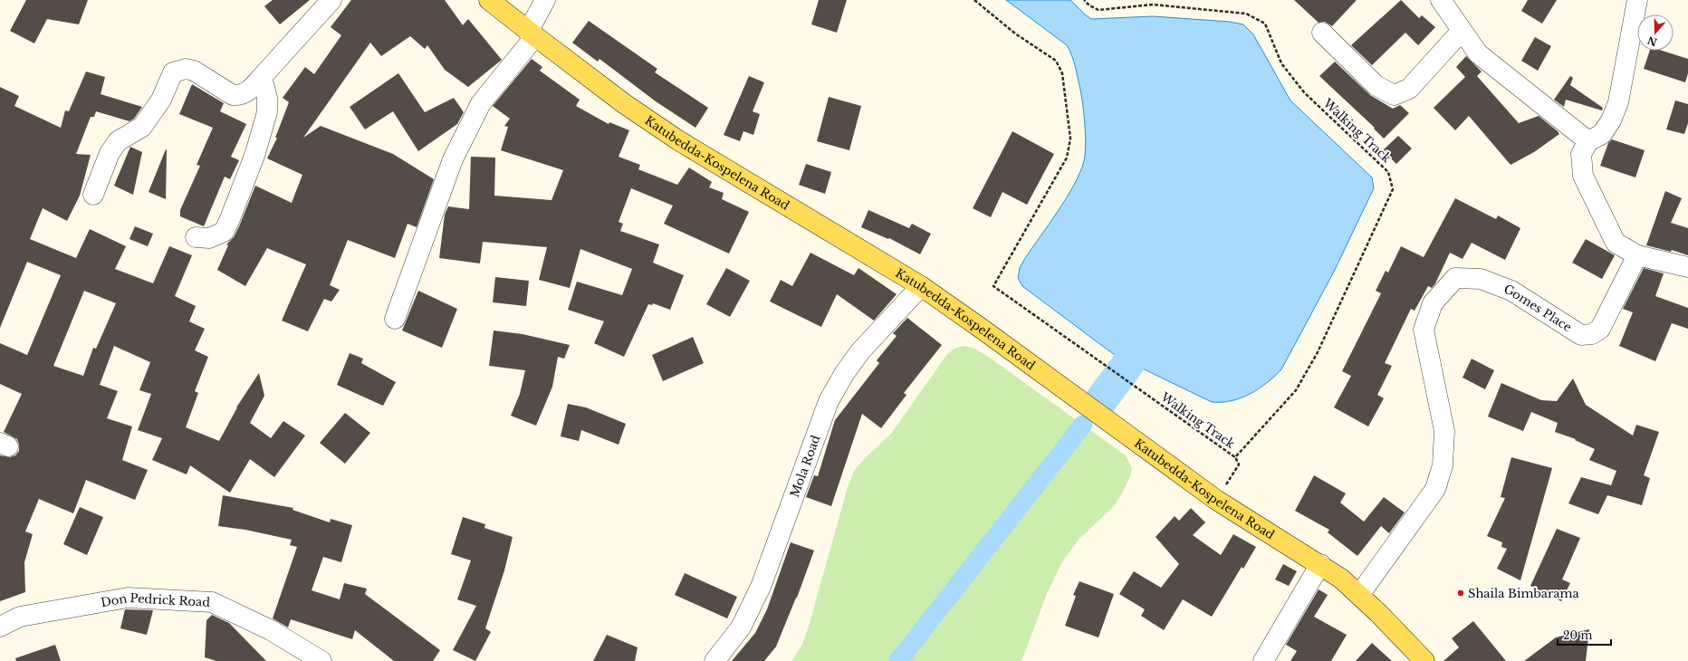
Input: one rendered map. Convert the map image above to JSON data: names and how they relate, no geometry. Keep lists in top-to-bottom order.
{
  "streets": {
    "main road": ["Katubedda-Kospelena Road"],
    "street": ["Gomes Place", "Mola Road", "Don Pedrick Road"],
    "path": ["Walking Track"]
  },
  "crossings": [
    ["Katubedda-Kospelena Road", "Gomes Place"],
    ["Katubedda-Kospelena Road", "Mola Road"]
  ],
  "places": ["Shaila Bimbarama"],
  "scale_bar": "20 m",
  "north": "bottom"
}
